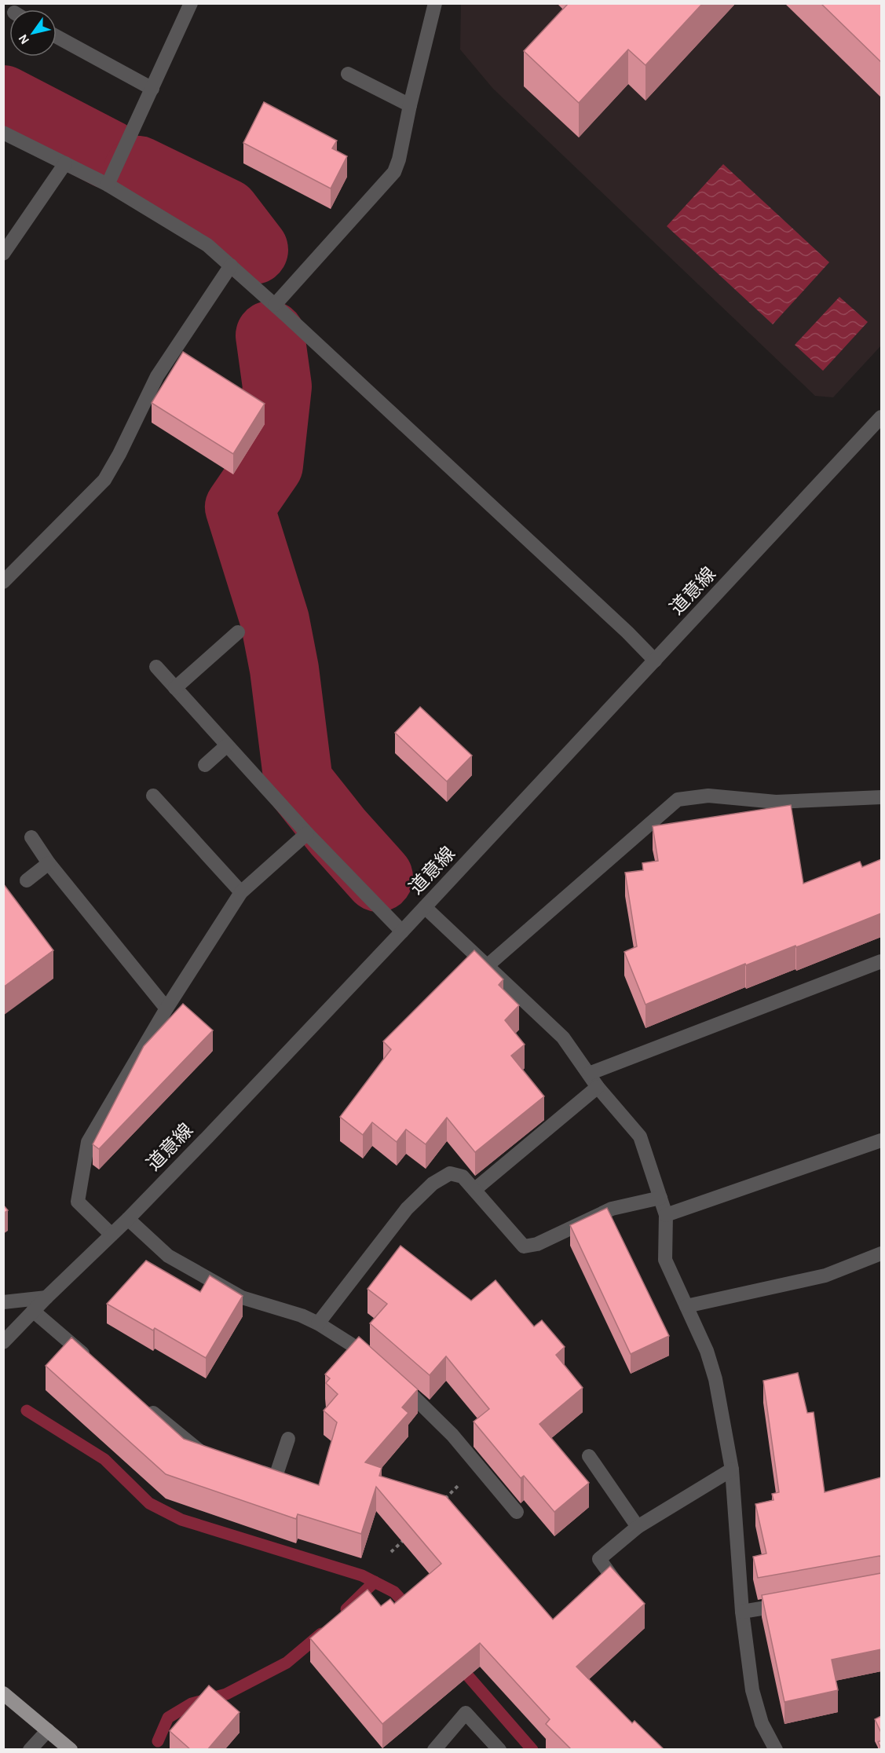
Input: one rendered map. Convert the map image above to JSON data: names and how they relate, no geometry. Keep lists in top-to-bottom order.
{
  "streets": {
    "street": ["道意線"]
  },
  "north": "bottom left"
}
